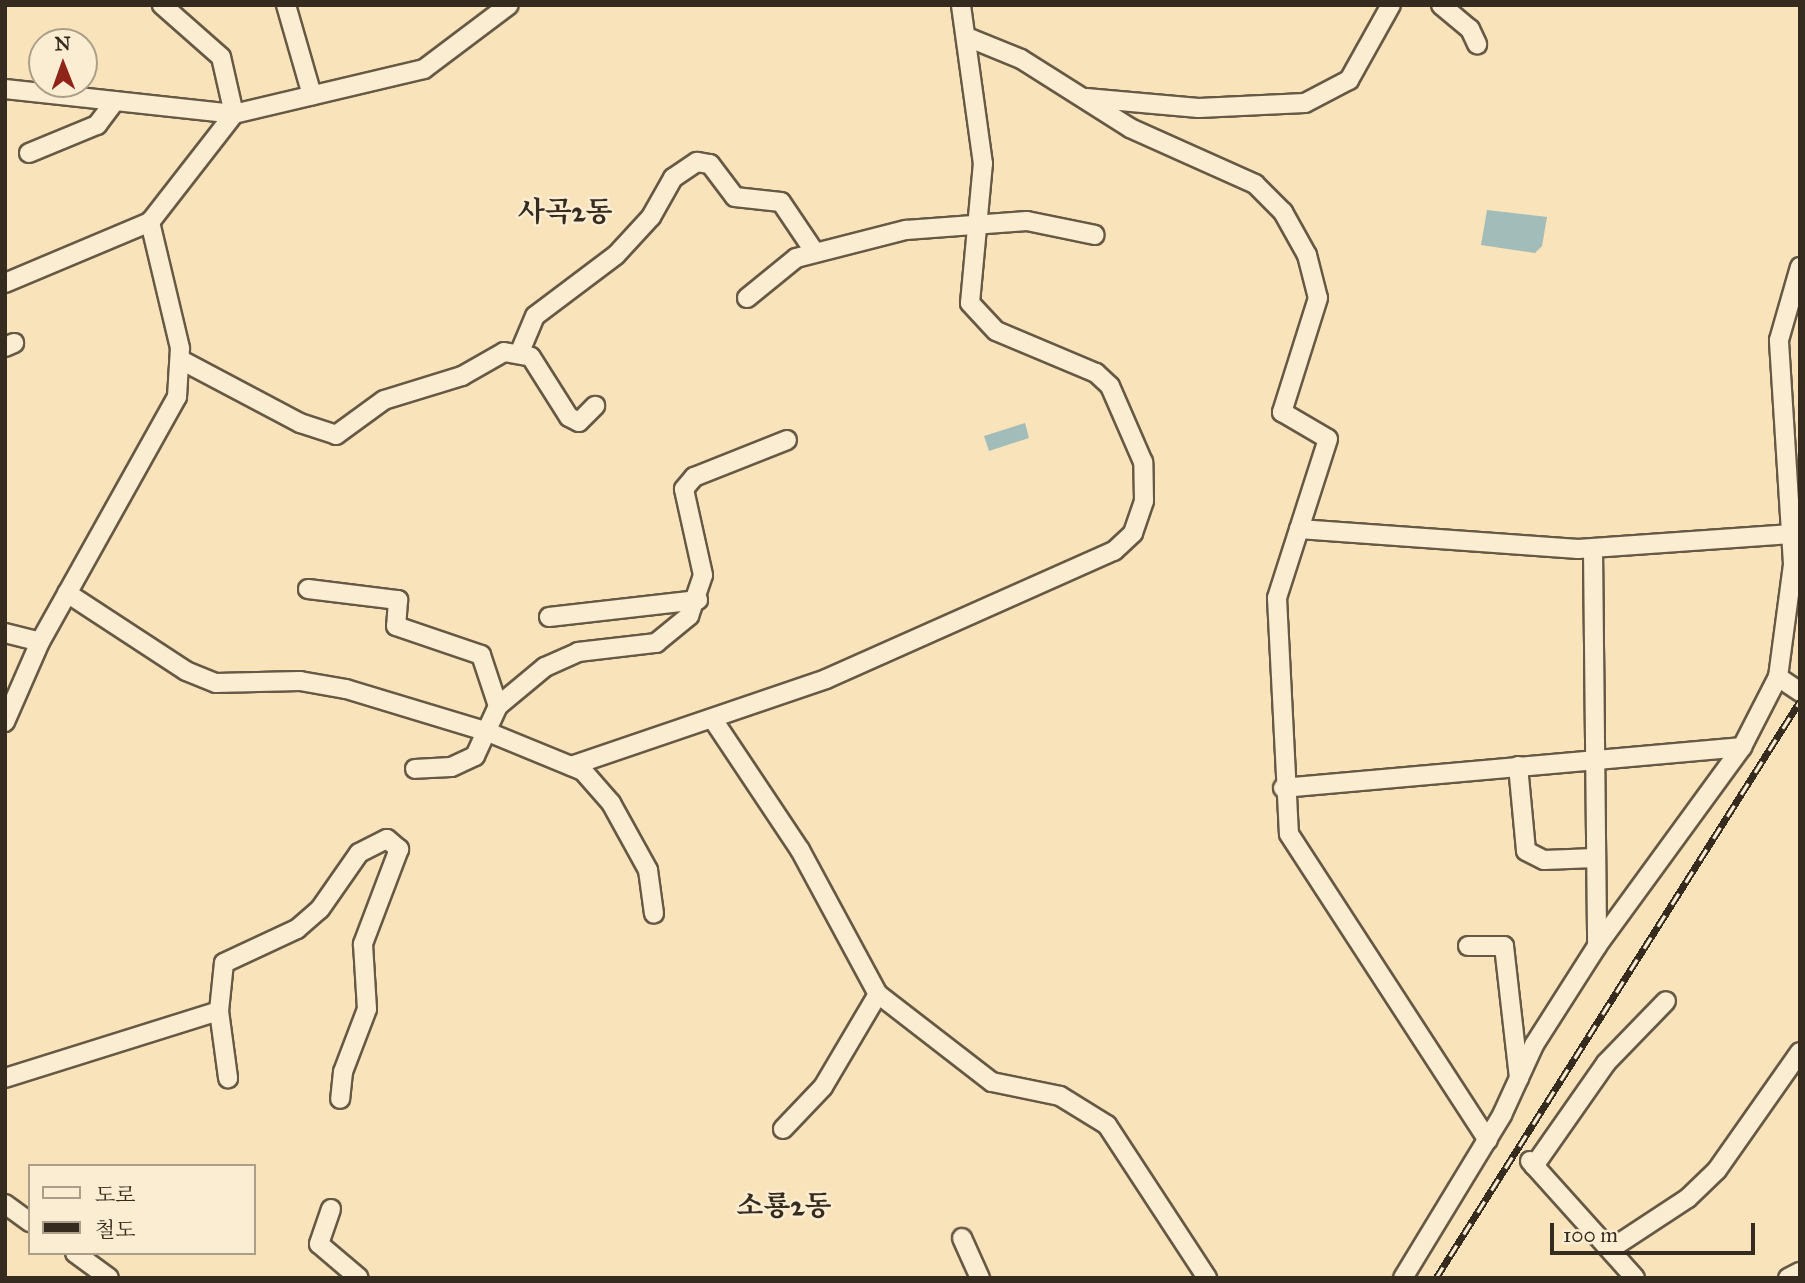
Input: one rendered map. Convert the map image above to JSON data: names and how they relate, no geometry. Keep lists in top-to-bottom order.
{
  "districts": ["사곡2동", "소룡2동"],
  "legend": ["도로", "철도"],
  "scale_bar": "100 m",
  "north": "top"
}
